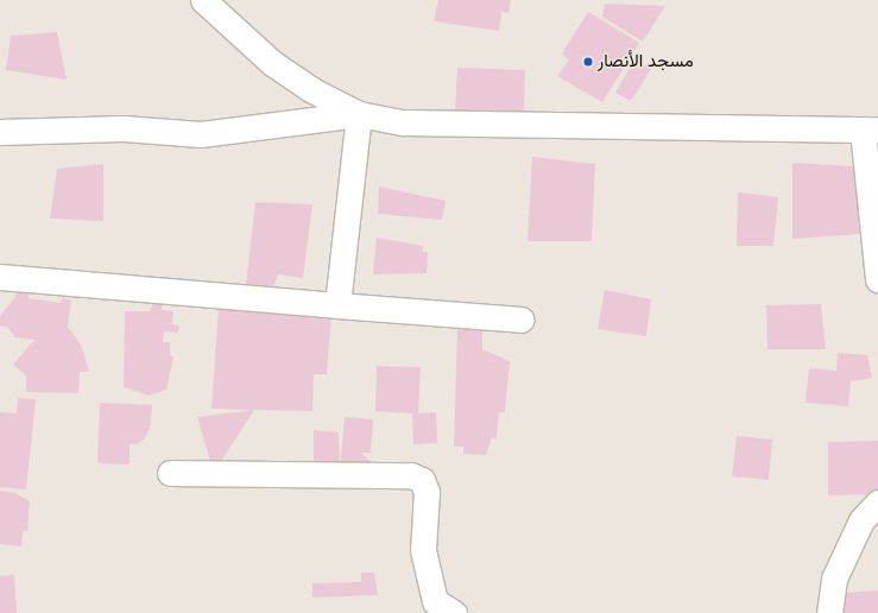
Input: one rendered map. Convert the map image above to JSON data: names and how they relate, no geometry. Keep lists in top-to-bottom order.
{
  "places": ["مسجد الأنصار"]
}
